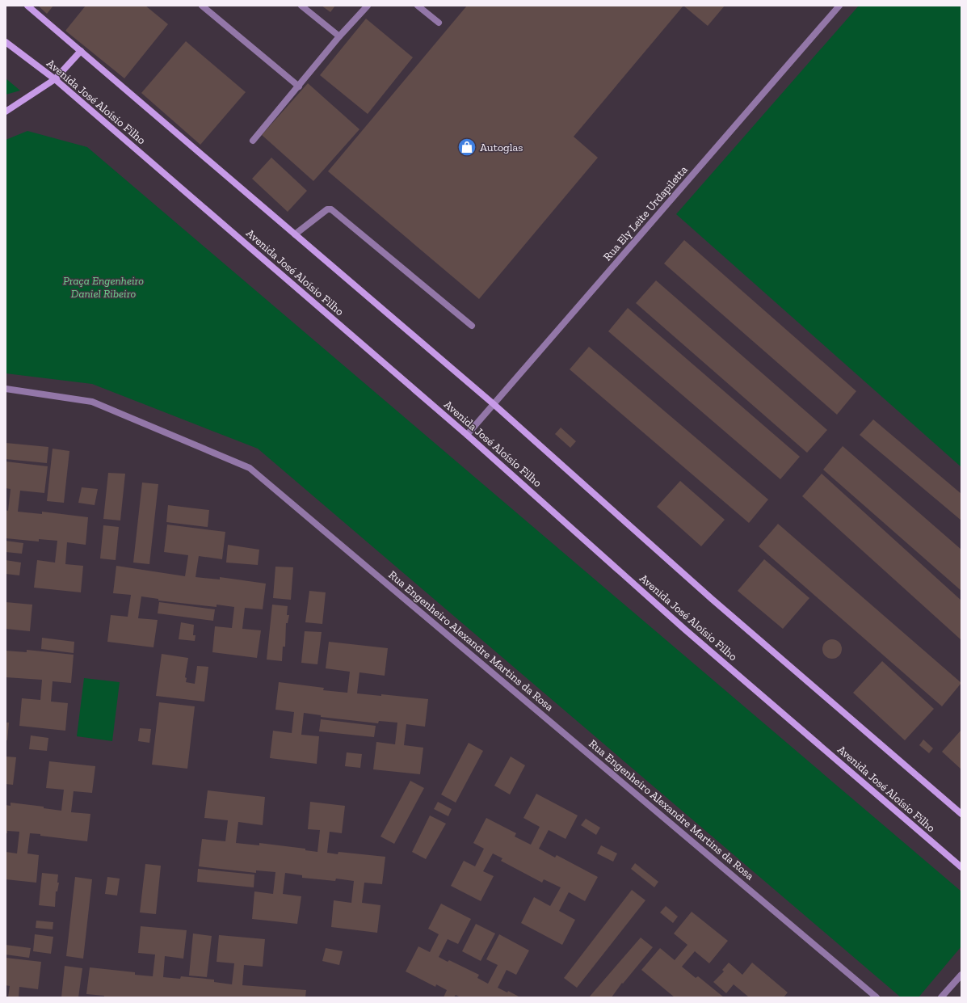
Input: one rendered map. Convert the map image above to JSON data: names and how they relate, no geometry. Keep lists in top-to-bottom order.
{
  "streets": {
    "street": ["Avenida José Aloísio Filho", "Rua Ely Leite Urdapiletta", "Rua Engenheiro Alexandre Martins da Rosa"]
  },
  "crossings": [
    ["Avenida José Aloísio Filho", "Rua Ely Leite Urdapiletta"]
  ],
  "parks": ["Praça Engenheiro Daniel Ribeiro"],
  "places": {
    "shop": ["Autoglas"]
  }
}
